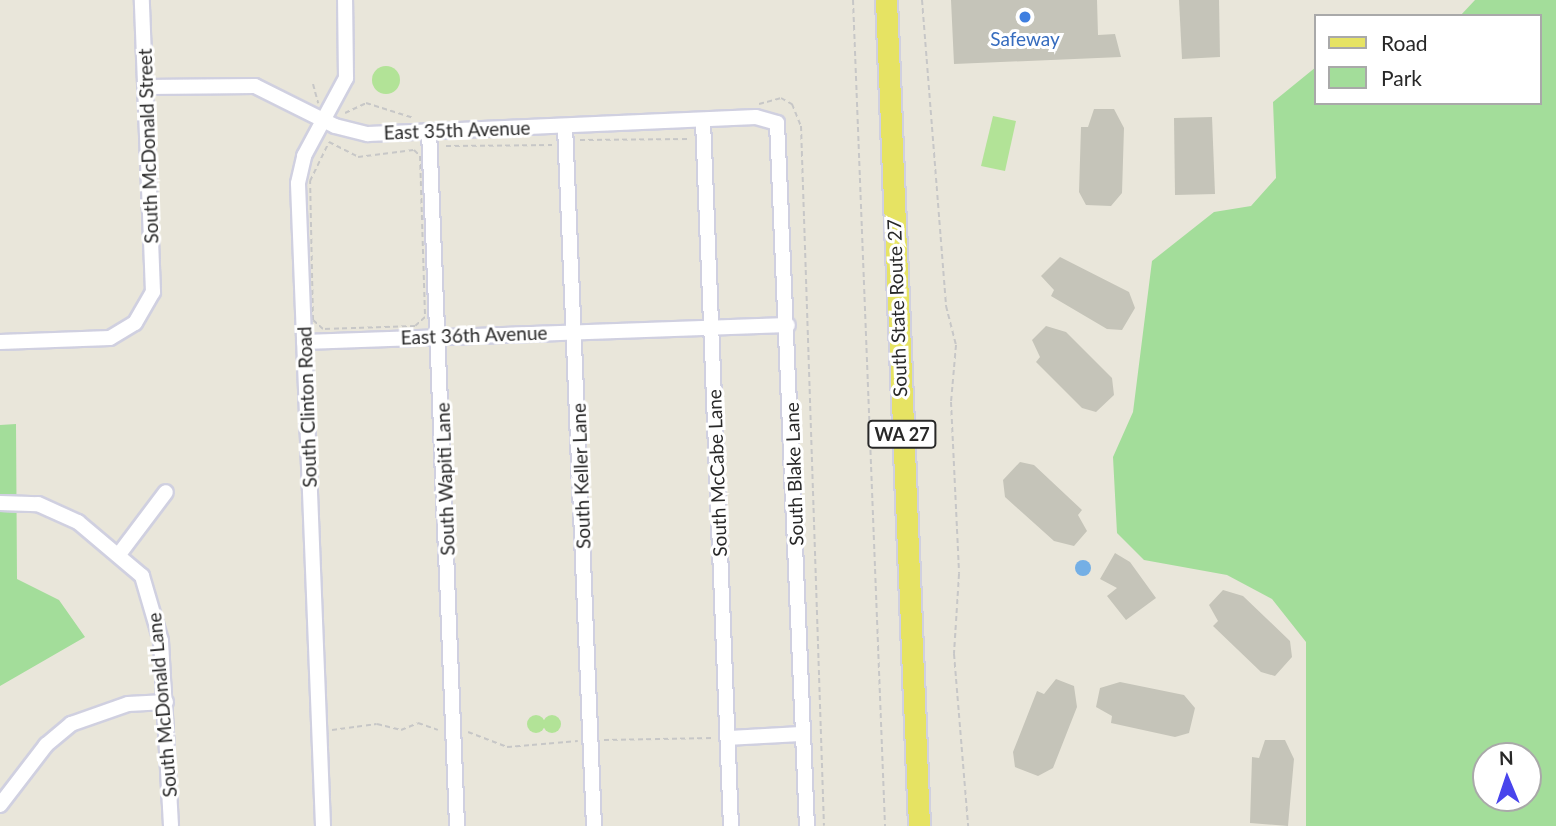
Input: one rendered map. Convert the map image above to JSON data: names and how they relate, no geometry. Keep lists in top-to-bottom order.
{
  "streets": {
    "main road": ["South State Route 27", "WA 27"],
    "street": [
      "East 35th Avenue",
      "South McDonald Street",
      "East 36th Avenue",
      "South Clinton Road",
      "South McCabe Lane",
      "South Blake Lane",
      "South Keller Lane",
      "South Wapiti Lane",
      "South McDonald Lane"
    ]
  },
  "crossings": [
    ["East 35th Avenue", "South McDonald Street"],
    ["East 35th Avenue", "South Clinton Road"],
    ["East 35th Avenue", "South McCabe Lane"],
    ["East 35th Avenue", "South Blake Lane"],
    ["East 35th Avenue", "South Keller Lane"],
    ["East 35th Avenue", "South Wapiti Lane"],
    ["East 36th Avenue", "South Clinton Road"],
    ["East 36th Avenue", "South McCabe Lane"],
    ["East 36th Avenue", "South Blake Lane"],
    ["East 36th Avenue", "South Keller Lane"],
    ["East 36th Avenue", "South Wapiti Lane"]
  ],
  "places": ["Safeway"],
  "legend": ["Road", "Park"],
  "north": "top"
}
